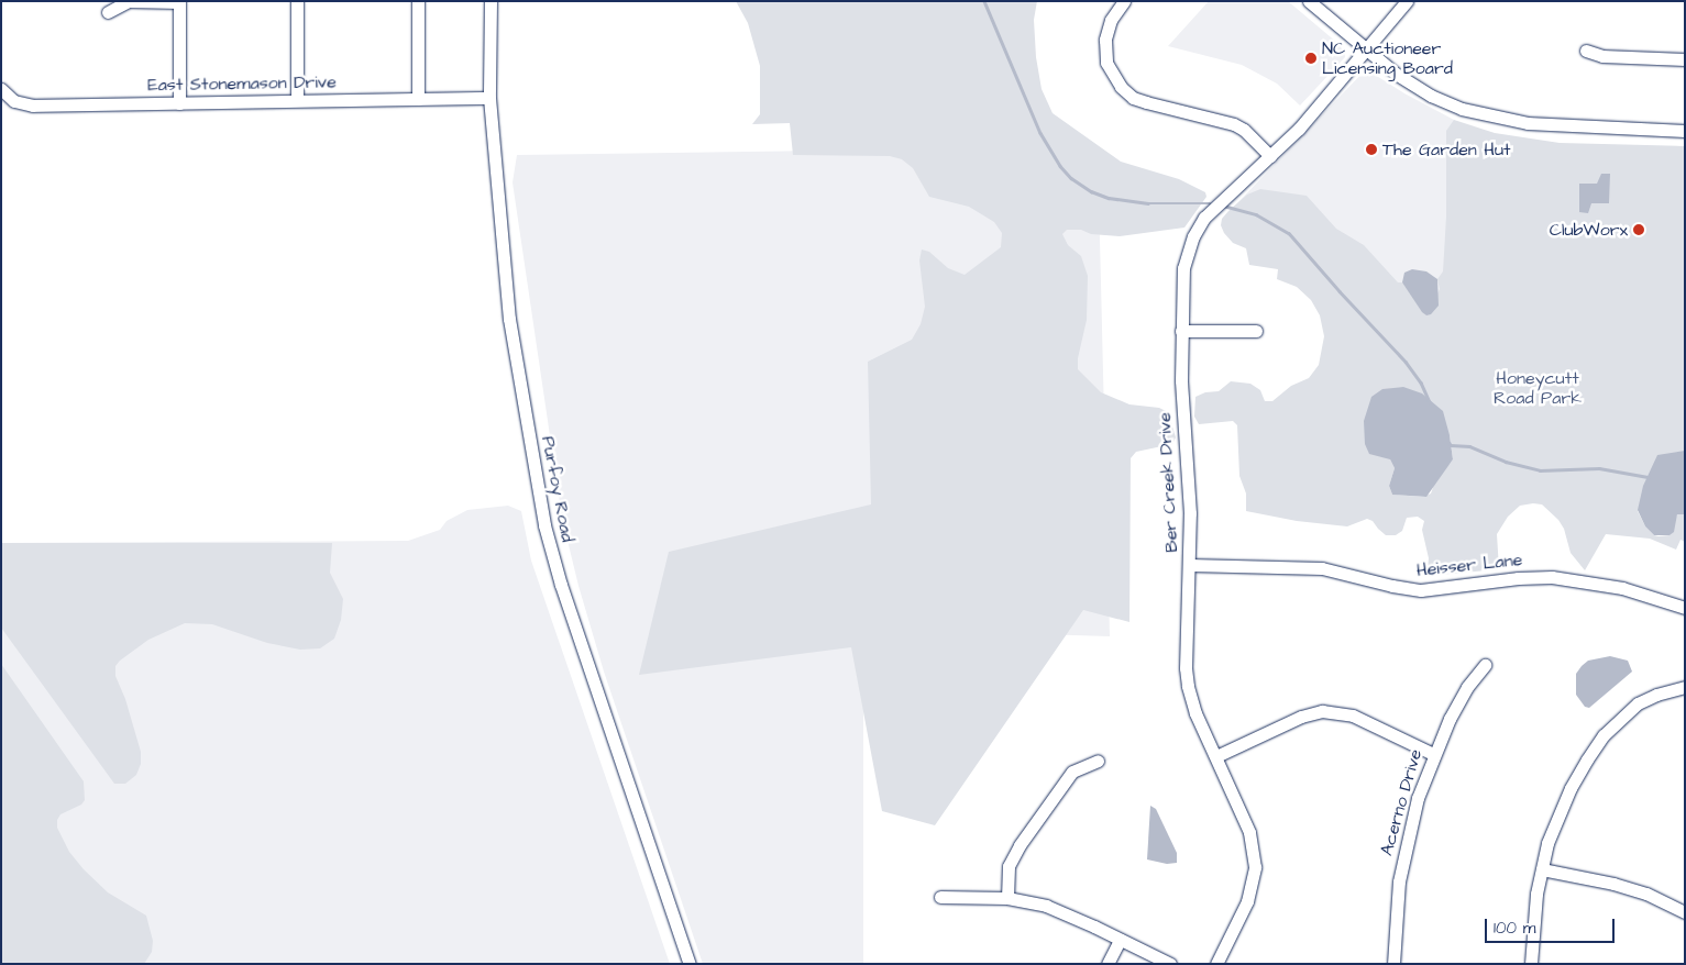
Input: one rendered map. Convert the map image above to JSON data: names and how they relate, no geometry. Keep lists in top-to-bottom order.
{
  "streets": {
    "street": [
      "East Stonemason Drive",
      "Ber Creek Drive",
      "Purfoy Road",
      "Heisser Lane",
      "Acerno Drive"
    ]
  },
  "crossings": [
    ["East Stonemason Drive", "Purfoy Road"],
    ["Ber Creek Drive", "Heisser Lane"]
  ],
  "parks": ["Honeycutt Road Park"],
  "places": ["NC Auctioneer Licensing Board", "The Garden Hut", "ClubWorx"],
  "scale_bar": "100 m"
}
